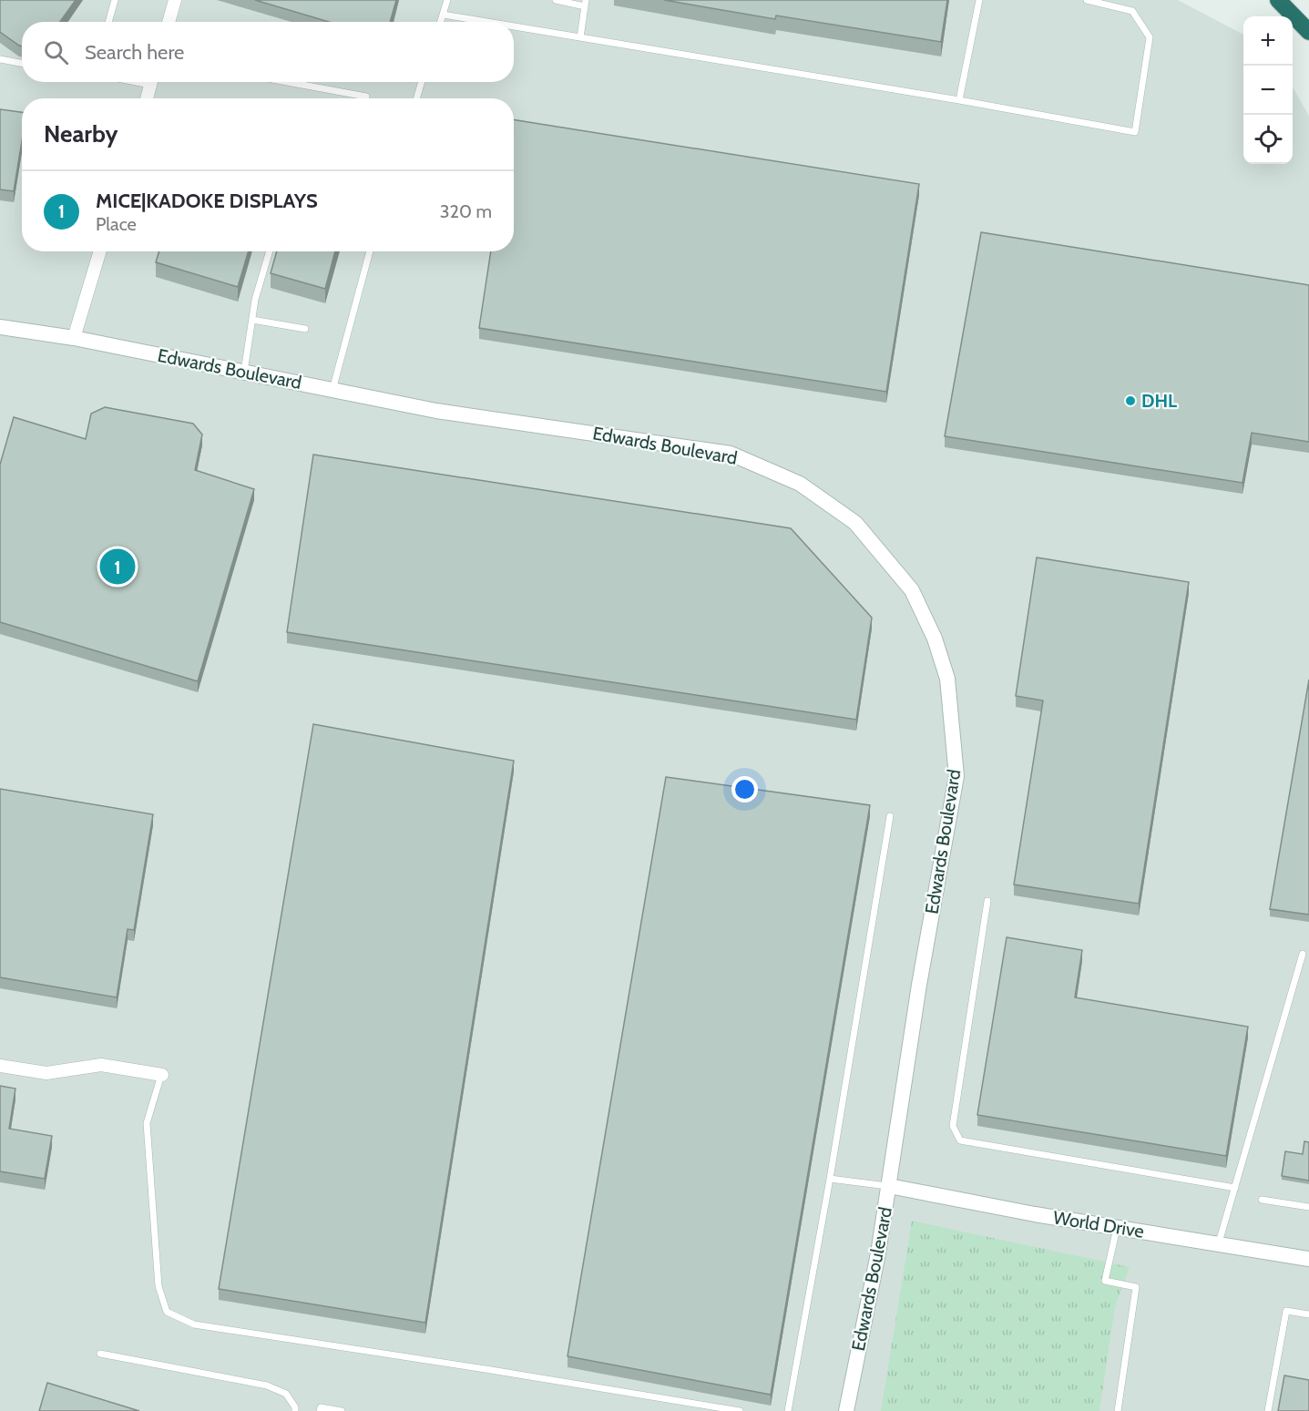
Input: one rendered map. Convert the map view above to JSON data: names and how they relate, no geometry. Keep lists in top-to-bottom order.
{
  "streets": {
    "street": ["Edwards Boulevard", "World Drive"]
  },
  "crossings": [
    ["Edwards Boulevard", "World Drive"]
  ],
  "places": ["DHL"],
  "page": {
    "map_buttons": ["+", "−"],
    "search": "Search here",
    "heading": "Nearby",
    "list": [
      {
        "mark": "1",
        "name": "MICE|KADOKE DISPLAYS",
        "note": "Place",
        "value": "320 m"
      }
    ],
    "pins": "1"
  }
}
